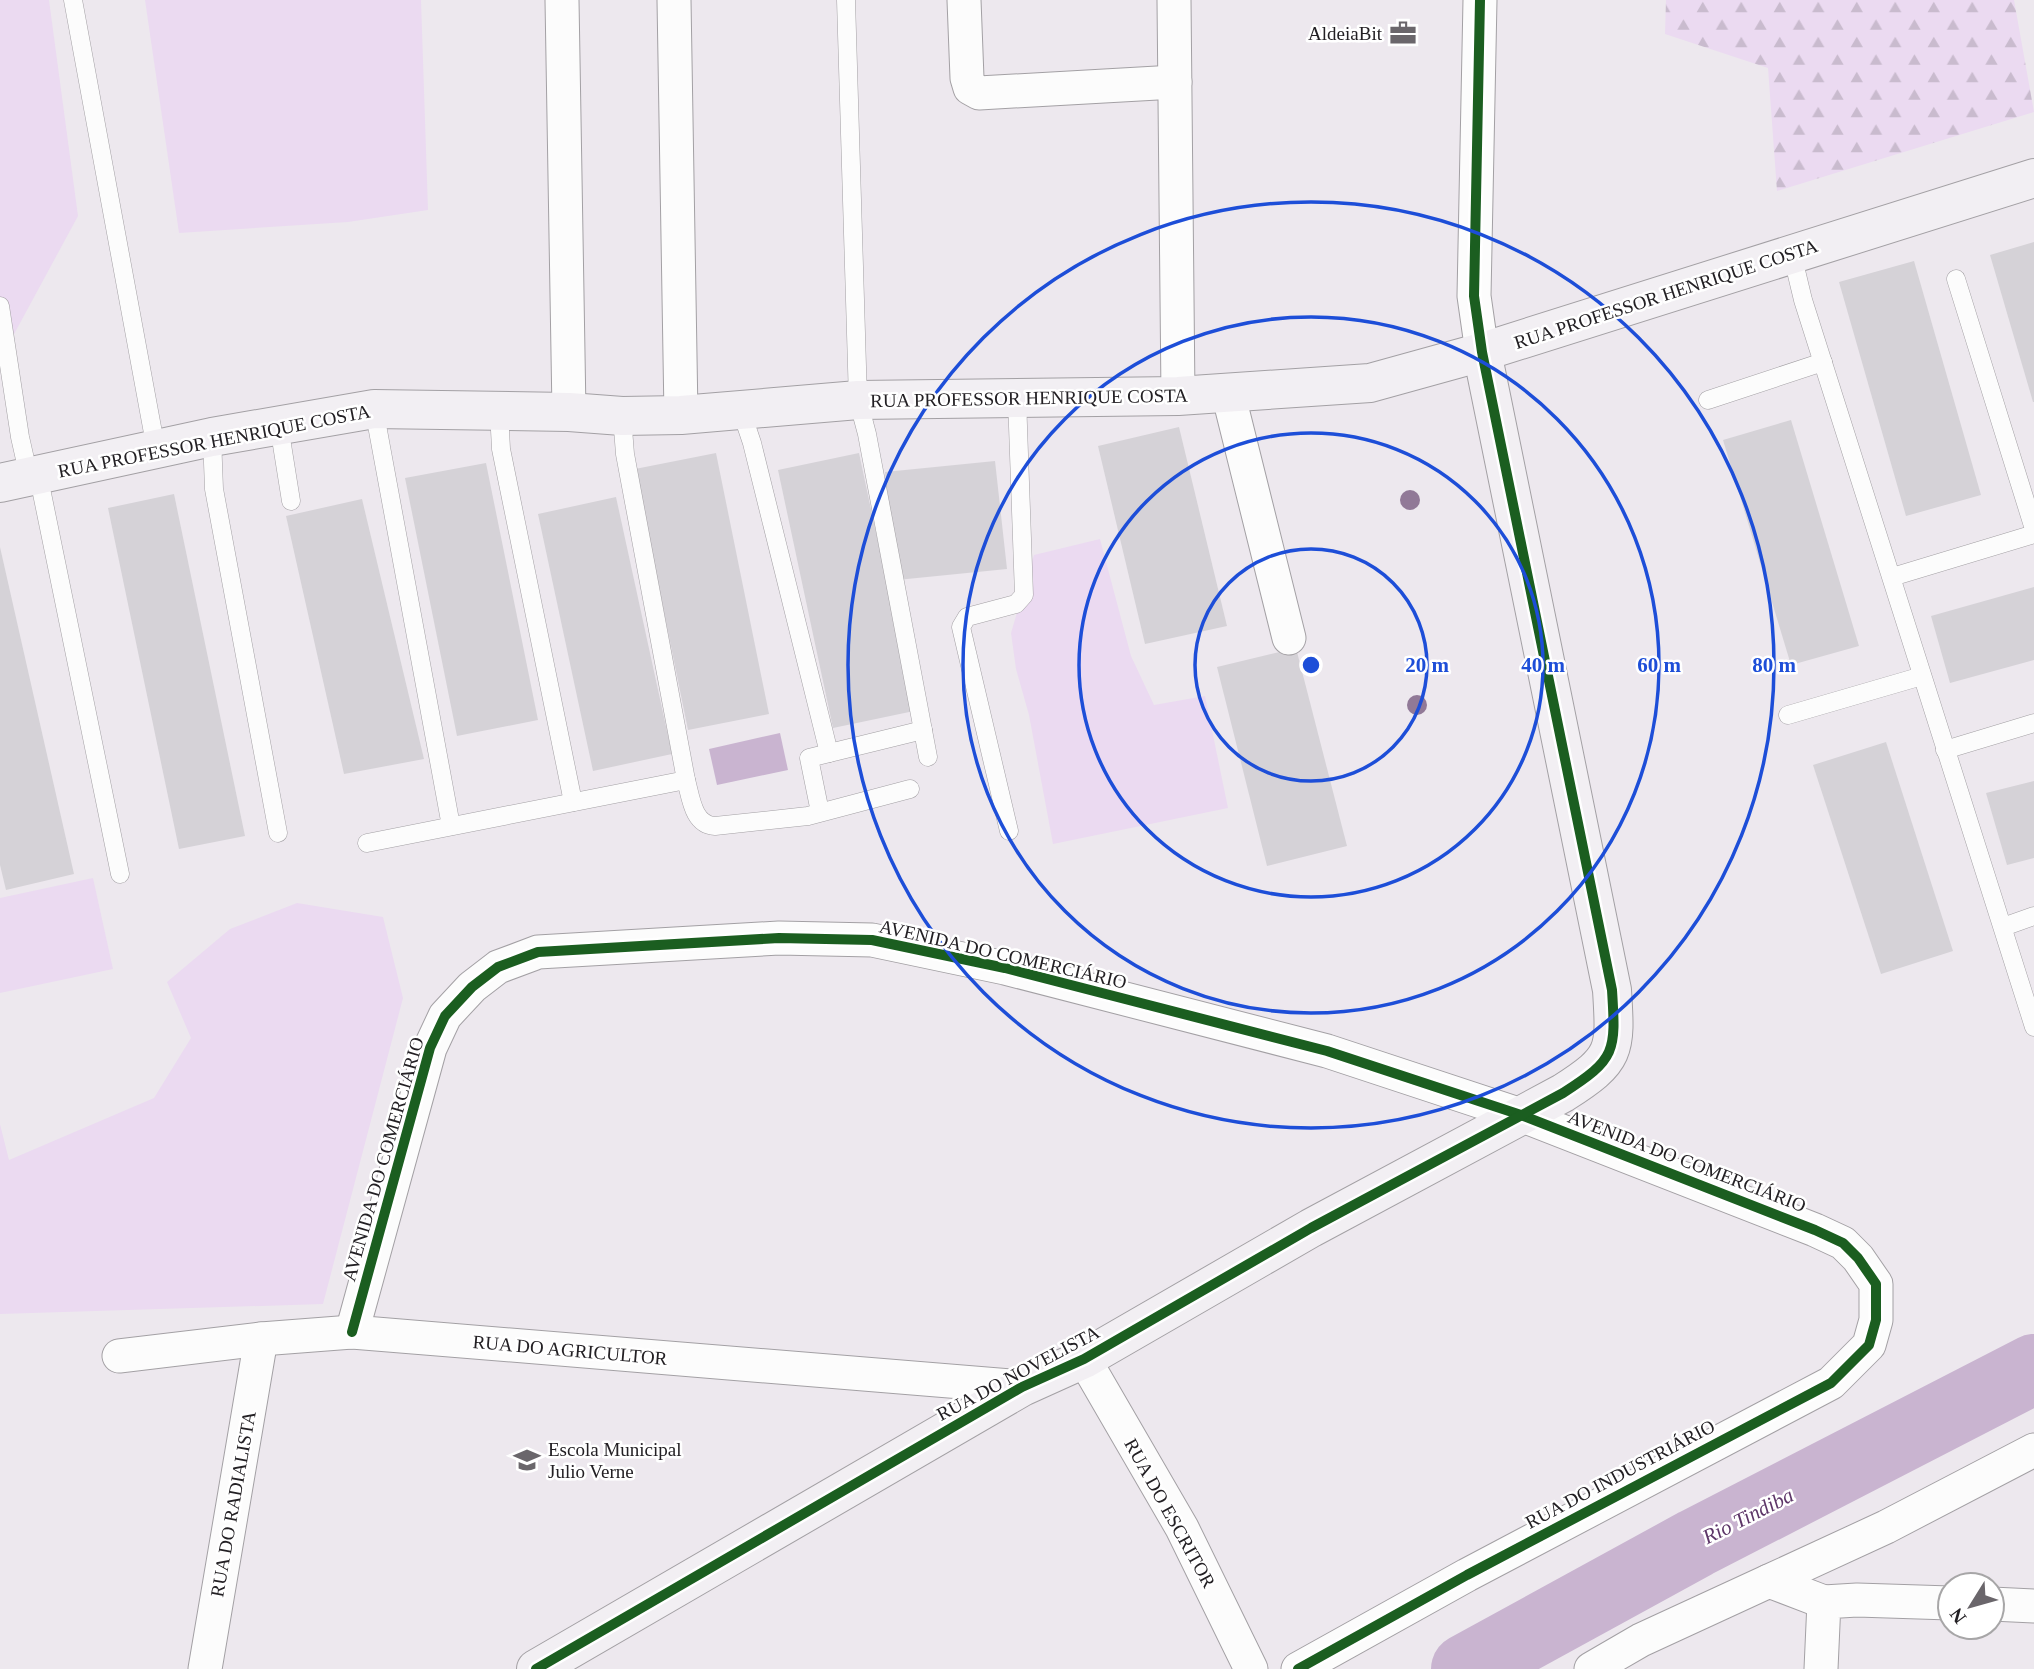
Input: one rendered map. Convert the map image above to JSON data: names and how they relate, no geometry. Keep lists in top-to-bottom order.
{
  "streets": {
    "street": [
      "RUA PROFESSOR HENRIQUE COSTA",
      "AVENIDA DO COMERCIÁRIO",
      "RUA DO AGRICULTOR",
      "RUA DO NOVELISTA",
      "RUA DO INDUSTRIÁRIO",
      "RUA DO RADIALISTA",
      "RUA DO ESCRITOR"
    ]
  },
  "crossings": [
    ["RUA PROFESSOR HENRIQUE COSTA", "RUA DO NOVELISTA"],
    ["AVENIDA DO COMERCIÁRIO", "RUA DO AGRICULTOR"],
    ["AVENIDA DO COMERCIÁRIO", "RUA DO NOVELISTA"],
    ["AVENIDA DO COMERCIÁRIO", "RUA DO INDUSTRIÁRIO"],
    ["RUA DO AGRICULTOR", "RUA DO NOVELISTA"],
    ["RUA DO AGRICULTOR", "RUA DO RADIALISTA"],
    ["RUA DO NOVELISTA", "RUA DO ESCRITOR"]
  ],
  "water": ["Rio Tindiba"],
  "places": {
    "office": ["AldeiaBit"],
    "school or university": ["Escola Municipal Julio Verne"]
  },
  "north": "bottom left",
  "rings": [
    "20 m",
    "40 m",
    "60 m",
    "80 m"
  ]
}
